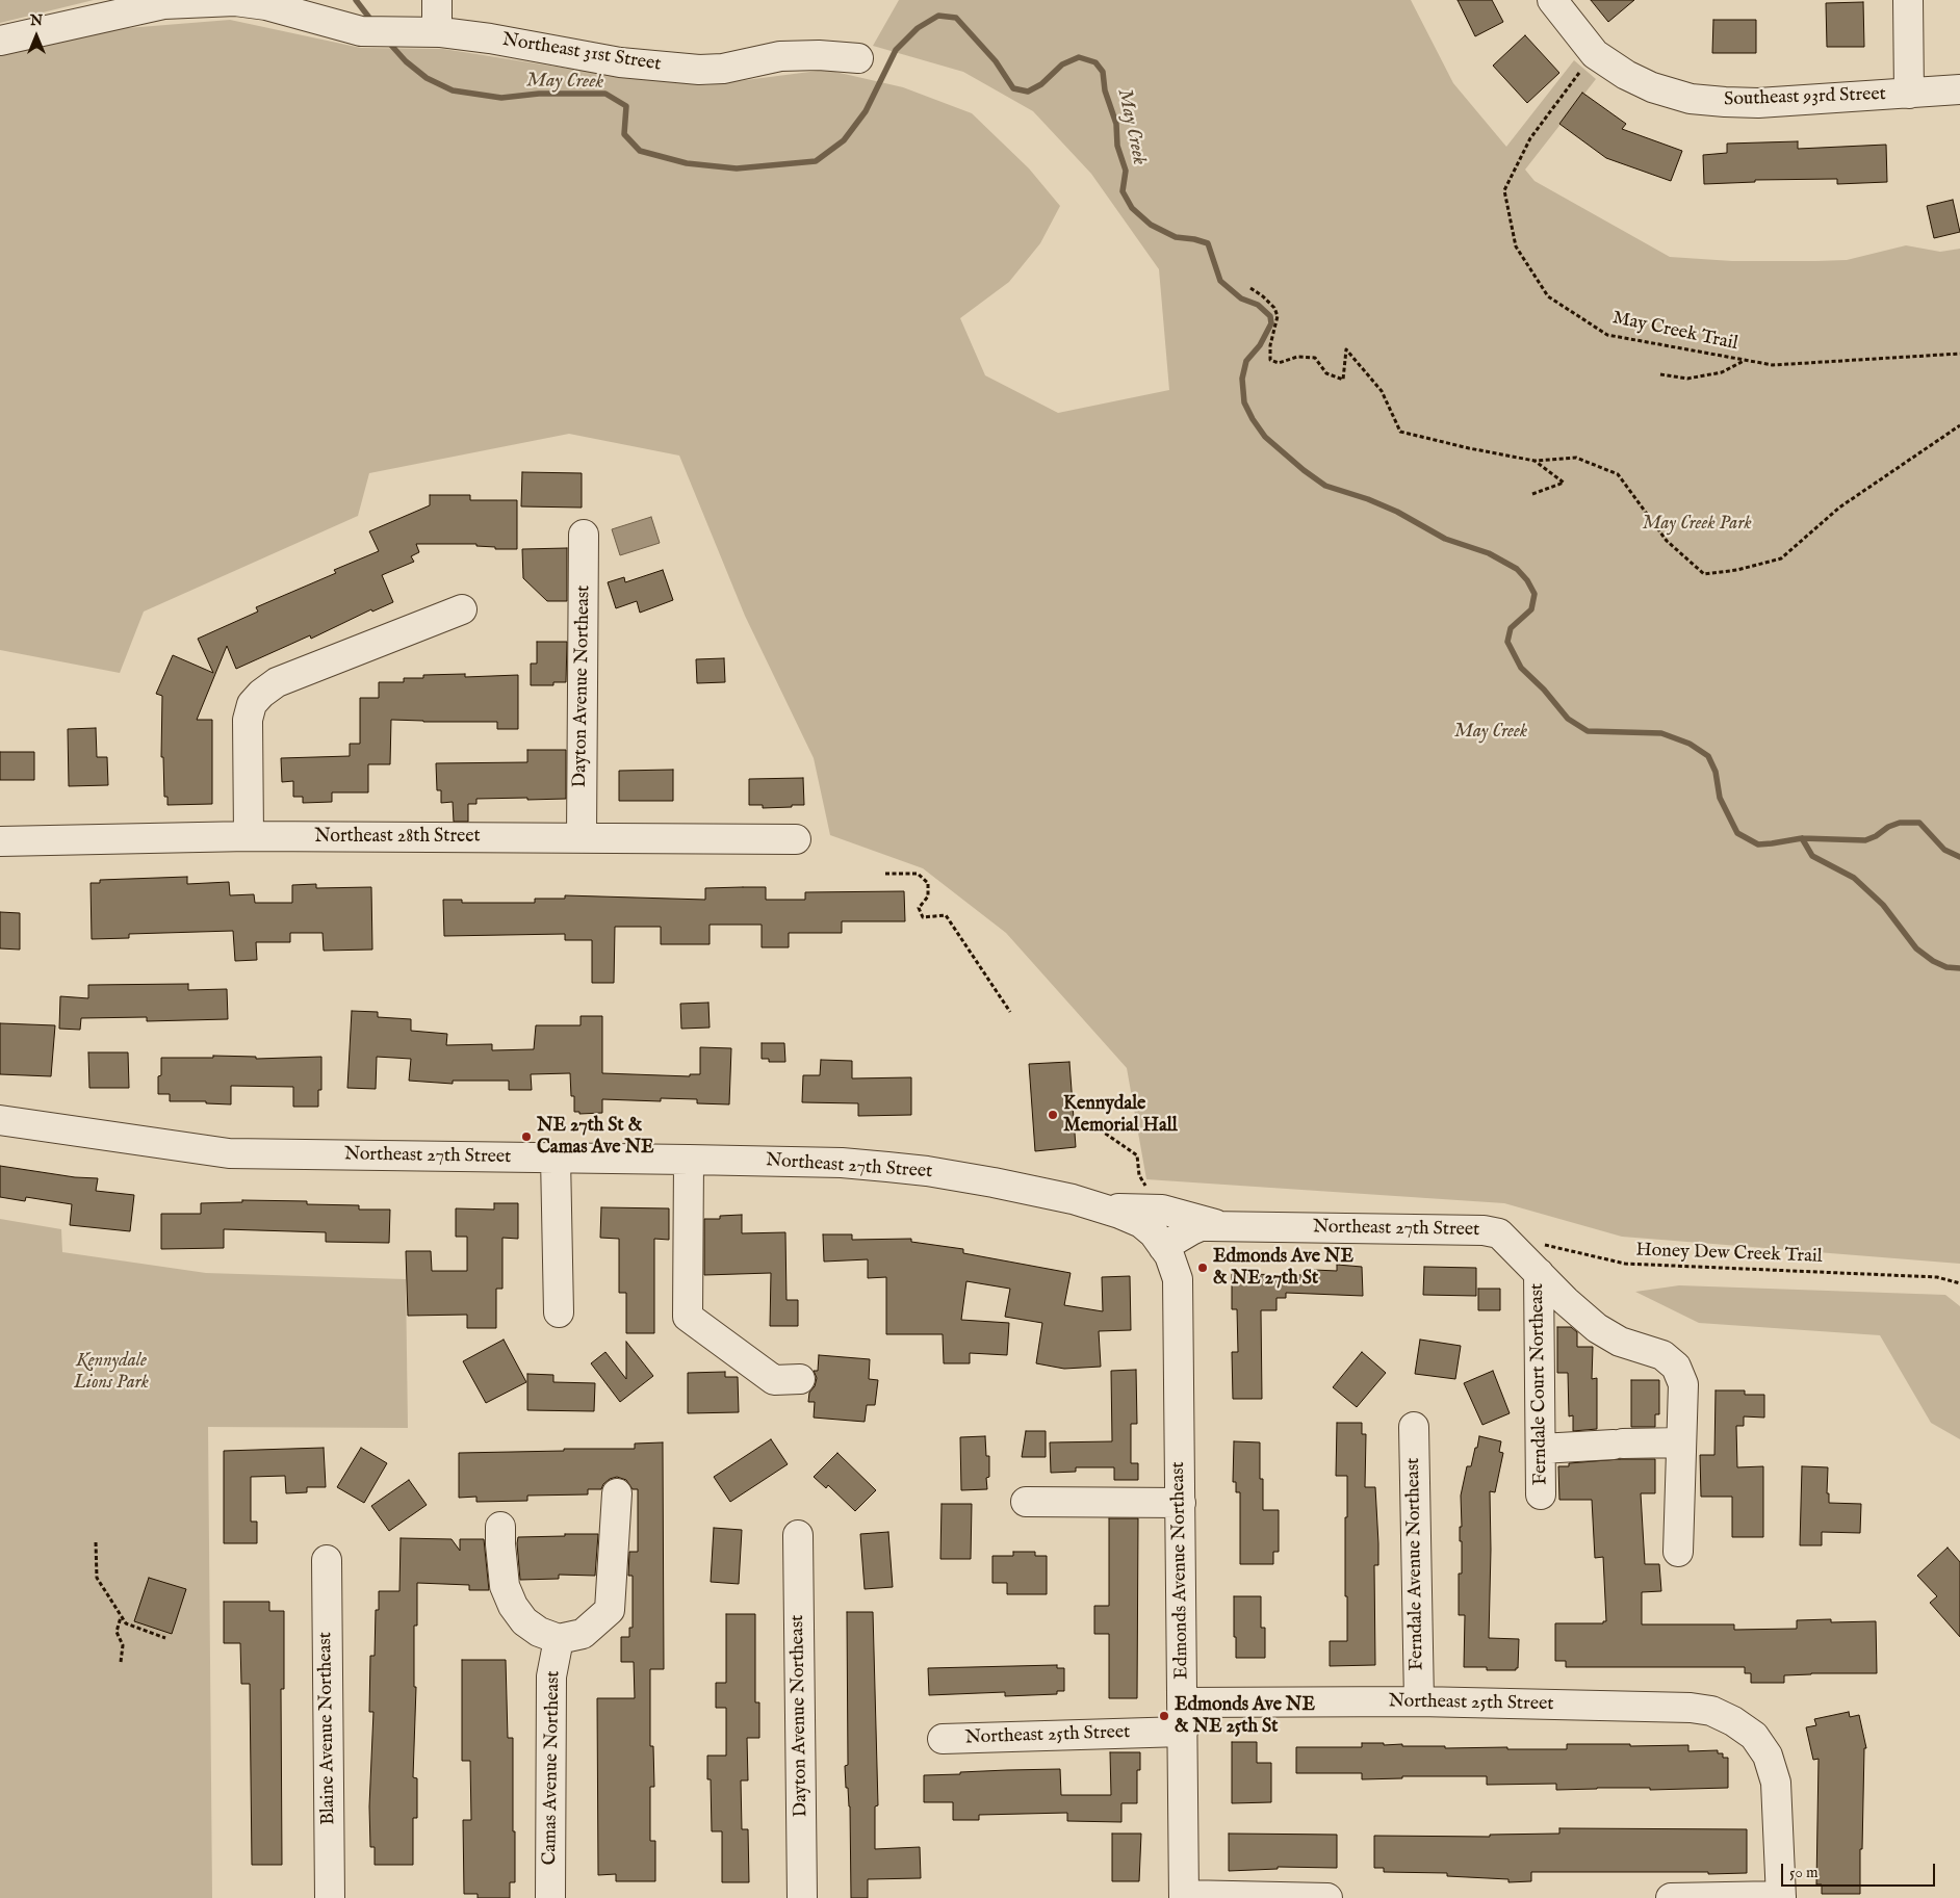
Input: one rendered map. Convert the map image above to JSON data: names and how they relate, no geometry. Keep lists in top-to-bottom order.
{
  "streets": {
    "street": [
      "Northeast 31st Street",
      "Southeast 93rd Street",
      "Dayton Avenue Northeast",
      "Northeast 28th Street",
      "Northeast 27th Street",
      "Ferndale Court Northeast",
      "Ferndale Avenue Northeast",
      "Edmonds Avenue Northeast",
      "Northeast 25th Street",
      "Blaine Avenue Northeast",
      "Camas Avenue Northeast"
    ],
    "path": ["May Creek Trail", "Honey Dew Creek Trail"]
  },
  "crossings": [
    ["Southeast 93rd Street", "May Creek Trail"],
    ["Dayton Avenue Northeast", "Northeast 28th Street"],
    ["Northeast 27th Street", "Ferndale Court Northeast"],
    ["Northeast 27th Street", "Edmonds Avenue Northeast"],
    ["Ferndale Avenue Northeast", "Northeast 25th Street"],
    ["Edmonds Avenue Northeast", "Northeast 25th Street"]
  ],
  "water": ["May Creek"],
  "parks": ["May Creek Park", "May Creek", "Kennydale Lions Park"],
  "places": [
    "Kennydale Memorial Hall",
    "NE 27th St & Camas Ave NE",
    "Edmonds Ave NE & NE 27th St",
    "Edmonds Ave NE & NE 25th St"
  ],
  "scale_bar": "50 m",
  "north": "top"
}
